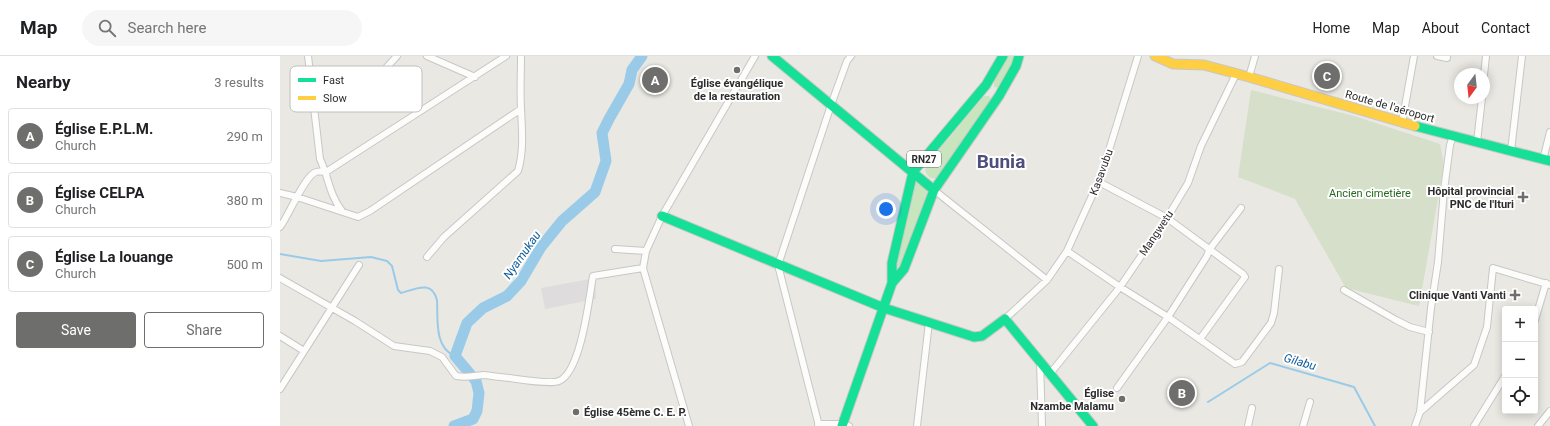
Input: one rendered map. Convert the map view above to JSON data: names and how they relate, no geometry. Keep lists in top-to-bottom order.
{
  "streets": {
    "street": [
      "Route de l'aéroport",
      "RN27",
      "Kasavubu",
      "Mangwetu"
    ]
  },
  "crossings": [
    ["Route de l'aéroport", "Mangwetu"]
  ],
  "districts": ["Bunia"],
  "water": ["Nyamukau", "Gilabu"],
  "parks": ["Ancien cimetière"],
  "places": {
    "other": ["Église évangélique de la restauration", "Église Nzambe Malamu", "Église 45ème C. E. P."],
    "health": ["Hôpital provincial PNC de l'Ituri", "Clinique Vanti Vanti"]
  },
  "legend": ["Fast", "Slow"],
  "north": "bottom",
  "page": {
    "header": "Map",
    "search": "Search here",
    "nav": [
      "Home",
      "Map",
      "About",
      "Contact"
    ],
    "heading": ["Nearby", "3 results"],
    "pins": ["C", "A", "B"],
    "list": [
      {
        "mark": "A",
        "name": "Église E.P.L.M.",
        "note": "Church",
        "value": "290 m"
      },
      {
        "mark": "B",
        "name": "Église CELPA",
        "note": "Church",
        "value": "380 m"
      },
      {
        "mark": "C",
        "name": "Église La louange",
        "note": "Church",
        "value": "500 m"
      }
    ],
    "buttons": ["Save", "Share"],
    "map_buttons": ["+", "−"]
  }
}
